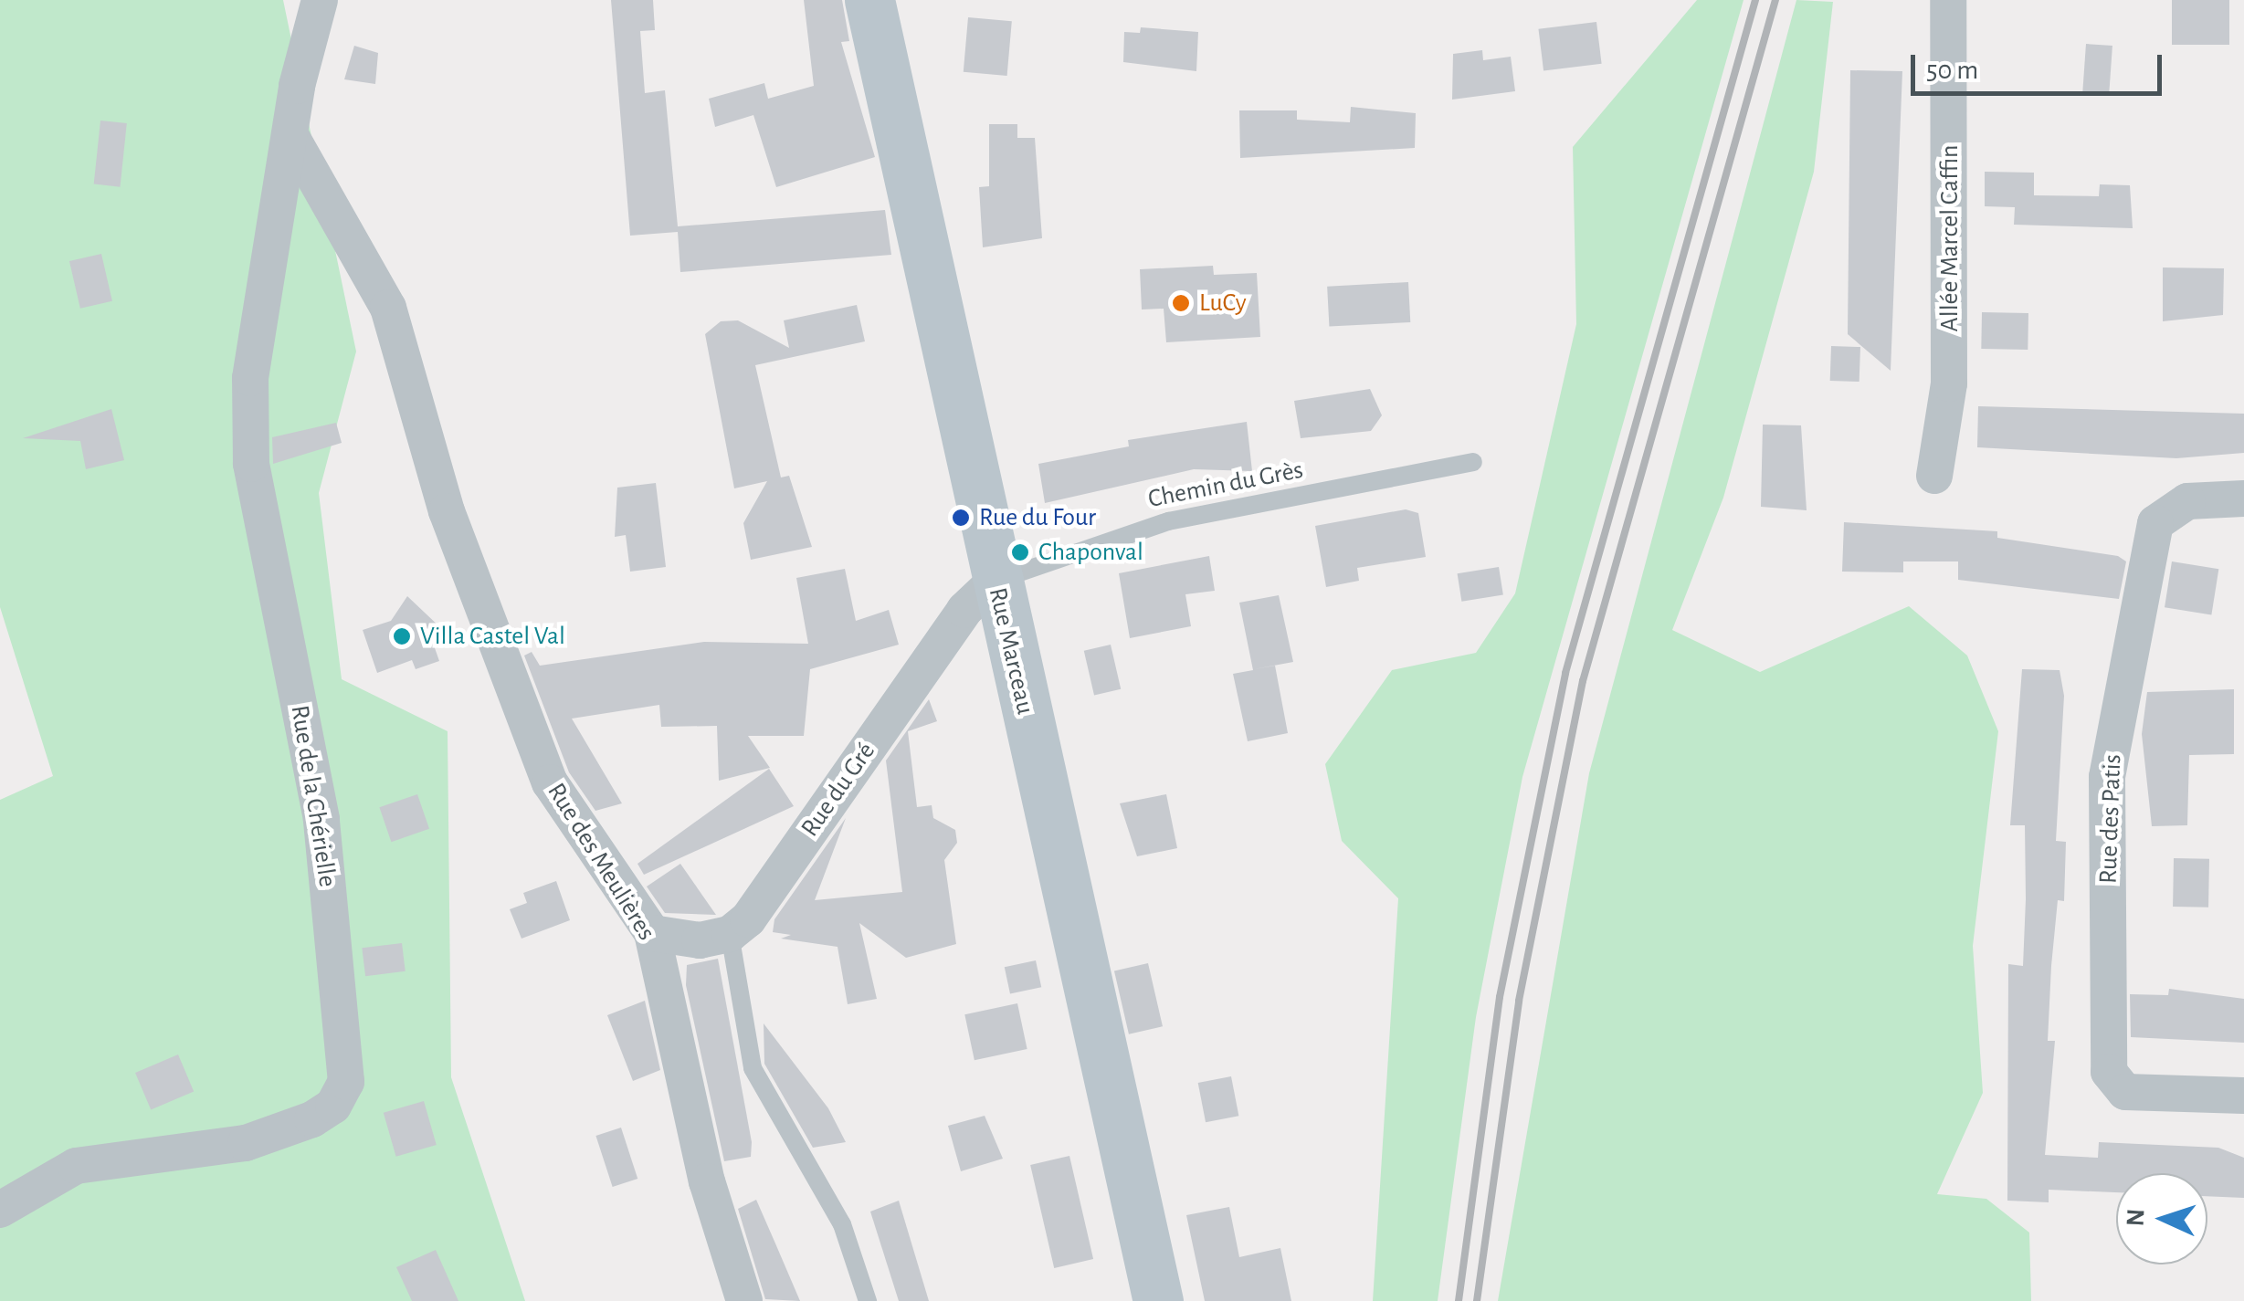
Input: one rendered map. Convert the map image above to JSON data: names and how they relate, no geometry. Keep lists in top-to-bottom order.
{
  "streets": {
    "main road": ["Rue Marceau"],
    "street": [
      "Allée Marcel Caffin",
      "Rue du Gré",
      "Rue de la Chérielle",
      "Rue des Patis",
      "Rue des Meulières"
    ],
    "lane": ["Chemin du Grès"]
  },
  "crossings": [
    ["Chemin du Grès", "Rue Marceau"],
    ["Chemin du Grès", "Rue du Gré"],
    ["Rue Marceau", "Rue du Gré"],
    ["Rue de la Chérielle", "Rue des Meulières"]
  ],
  "places": [
    "LuCy",
    "Rue du Four",
    "Chaponval",
    "Villa Castel Val"
  ],
  "scale_bar": "50 m",
  "north": "left"
}
